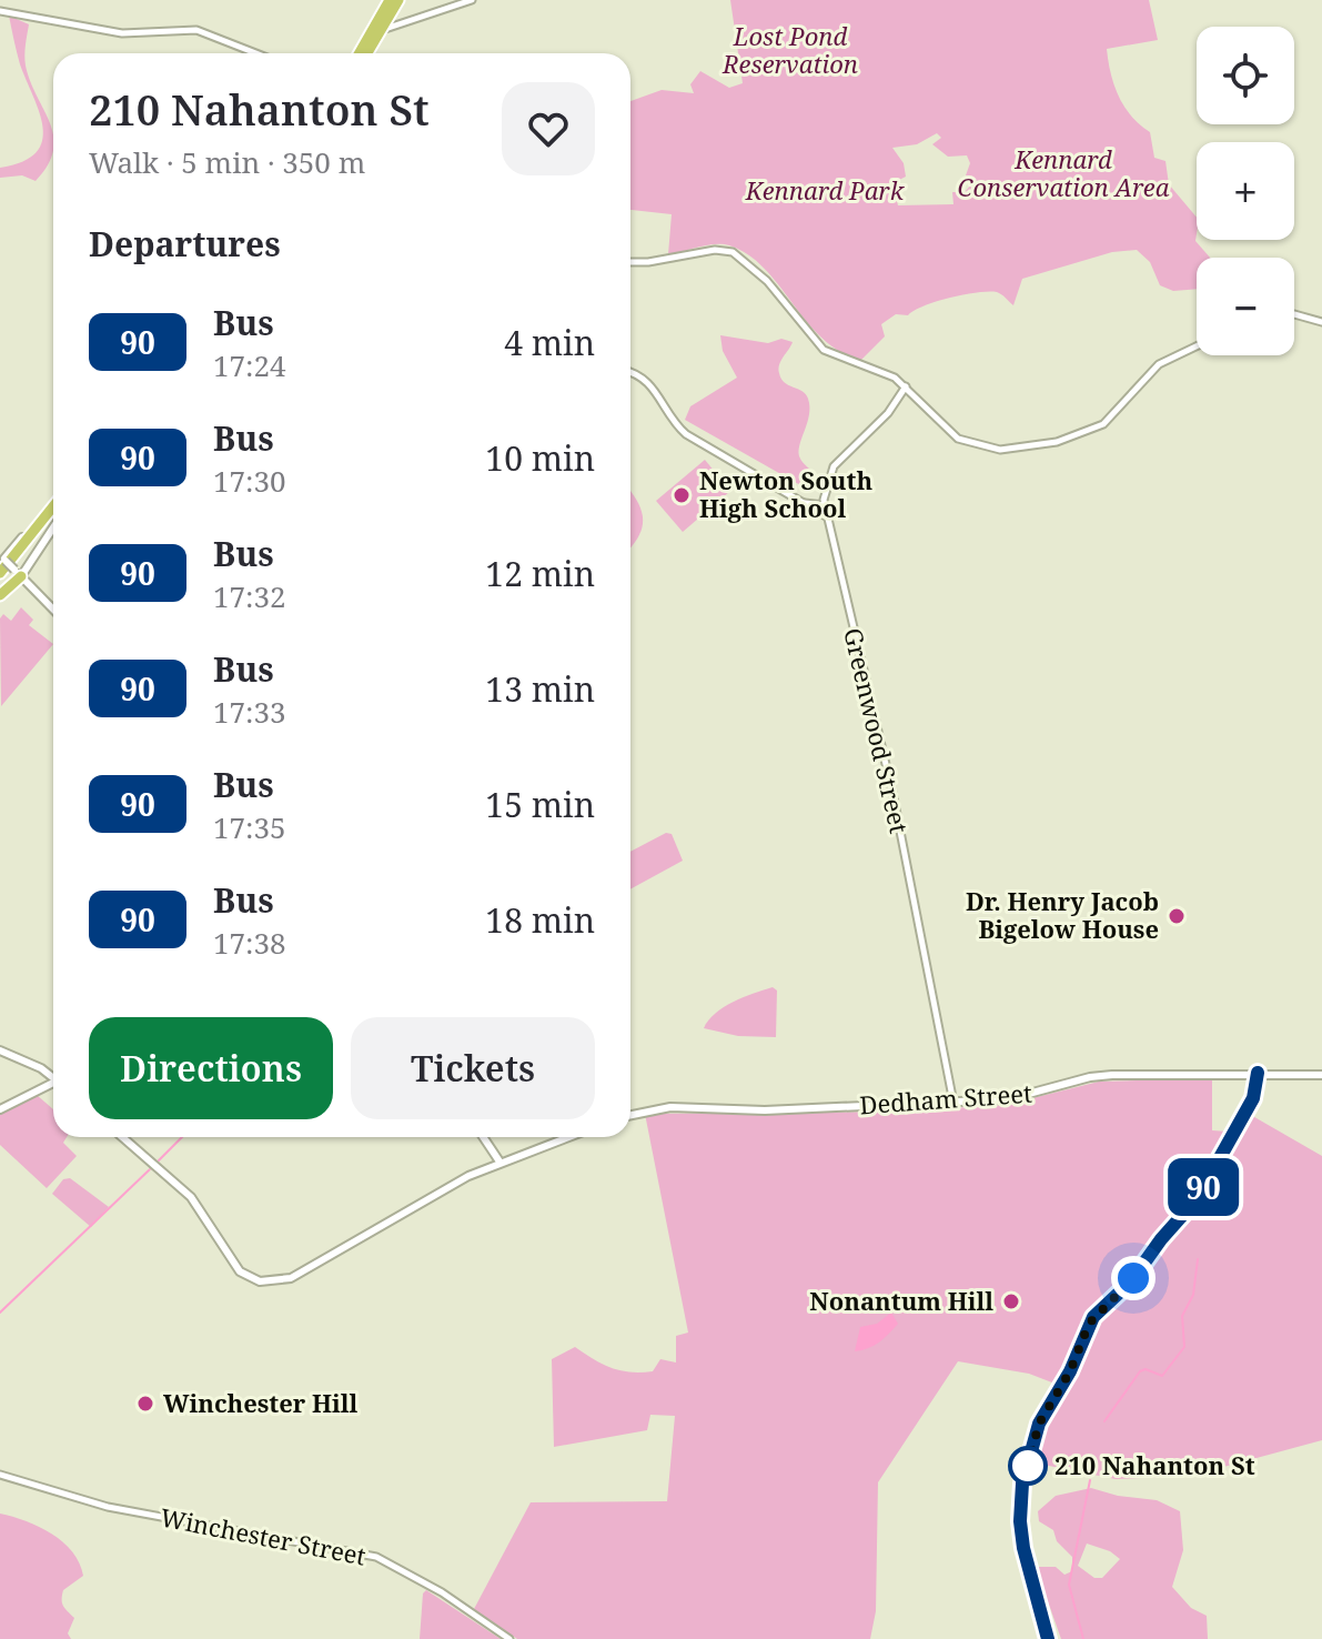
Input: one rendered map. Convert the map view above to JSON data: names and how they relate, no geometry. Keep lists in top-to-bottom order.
{
  "streets": {
    "main road": ["Dedham Street"],
    "street": ["Greenwood Street", "Winchester Street"]
  },
  "crossings": [
    ["Greenwood Street", "Dedham Street"]
  ],
  "parks": ["Lost Pond Reservation", "Kennard Conservation Area", "Kennard Park"],
  "places": [
    "Newton South High School",
    "Dr. Henry Jacob Bigelow House",
    "Nonantum Hill",
    "Winchester Hill",
    "210 Nahanton St"
  ],
  "lines": ["bus line 90"],
  "page": {
    "on_map": "90",
    "map_buttons": ["+", "−"],
    "heading": [
      ["210 Nahanton St", "Walk · 5 min · 350 m"],
      "Departures"
    ],
    "list": [
      {
        "mark": "90",
        "name": "Bus",
        "note": "17:24",
        "value": "4 min"
      },
      {
        "mark": "90",
        "name": "Bus",
        "note": "17:30",
        "value": "10 min"
      },
      {
        "mark": "90",
        "name": "Bus",
        "note": "17:32",
        "value": "12 min"
      },
      {
        "mark": "90",
        "name": "Bus",
        "note": "17:33",
        "value": "13 min"
      },
      {
        "mark": "90",
        "name": "Bus",
        "note": "17:35",
        "value": "15 min"
      },
      {
        "mark": "90",
        "name": "Bus",
        "note": "17:38",
        "value": "18 min"
      }
    ],
    "buttons": ["Directions", "Tickets"]
  }
}
